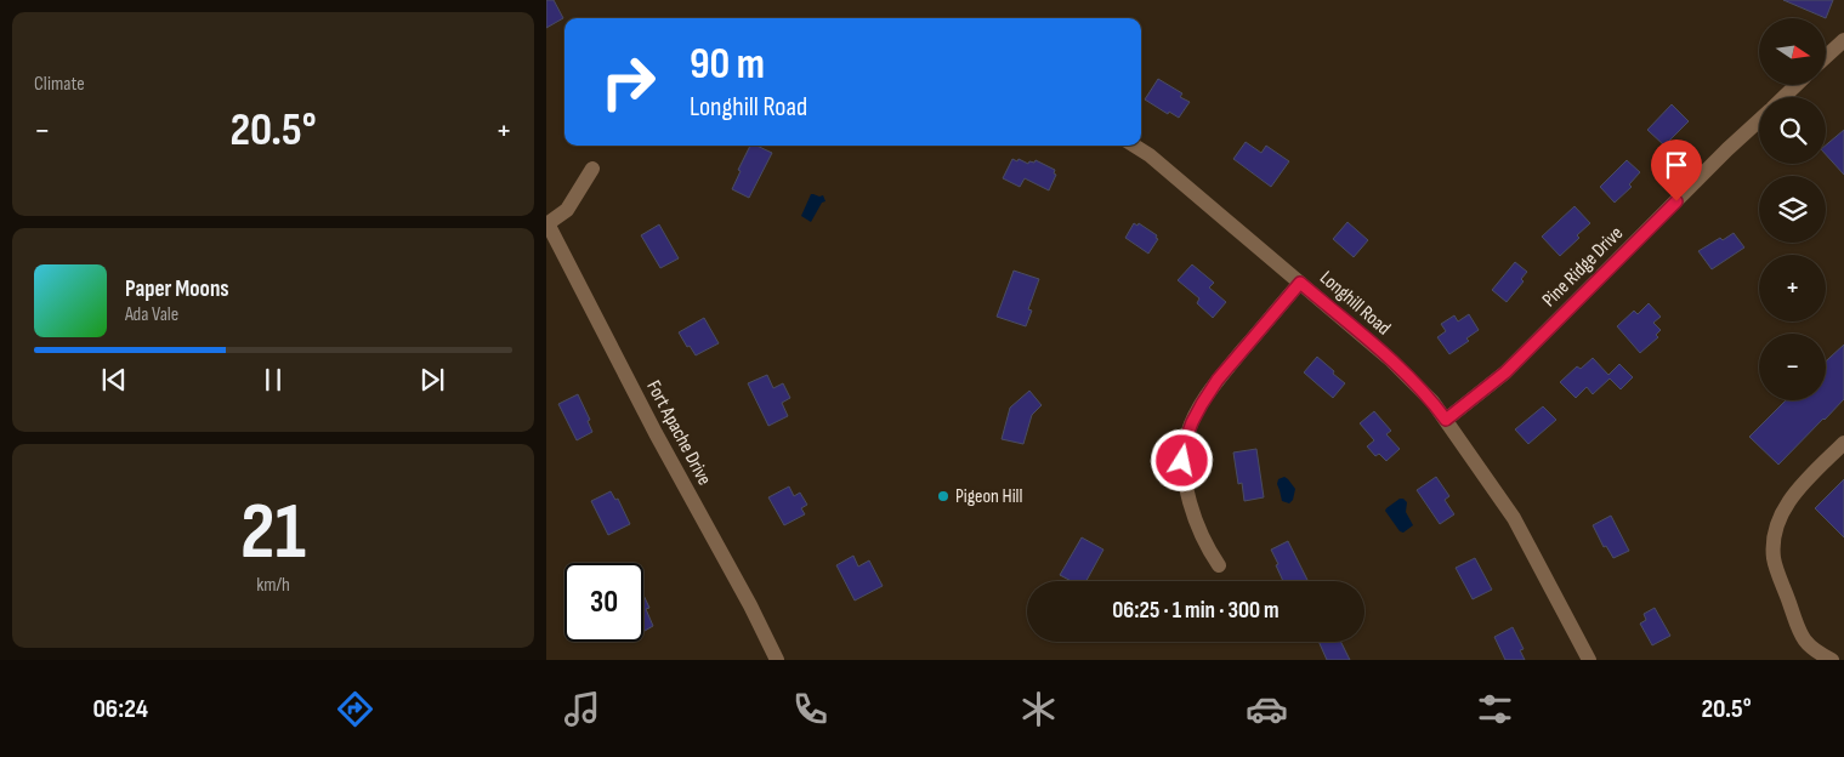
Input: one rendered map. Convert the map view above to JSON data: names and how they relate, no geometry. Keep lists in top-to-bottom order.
{
  "streets": {
    "street": ["Pine Ridge Drive", "Longhill Road", "Fort Apache Drive"]
  },
  "crossings": [
    ["Pine Ridge Drive", "Longhill Road"]
  ],
  "places": ["Pigeon Hill"],
  "north": "right",
  "page": {
    "tile": [
      "Climate",
      ["21", "km/h"]
    ],
    "map_buttons": ["+", "−"],
    "turn": ["90 m", "Longhill Road"],
    "heat": ["−", "20.5°", "+"],
    "song": ["Paper Moons", "Ada Vale"],
    "limit": "30",
    "trip": "06:25 · 1 min · 300 m",
    "tabs": ["06:24", "20.5°"]
  }
}
